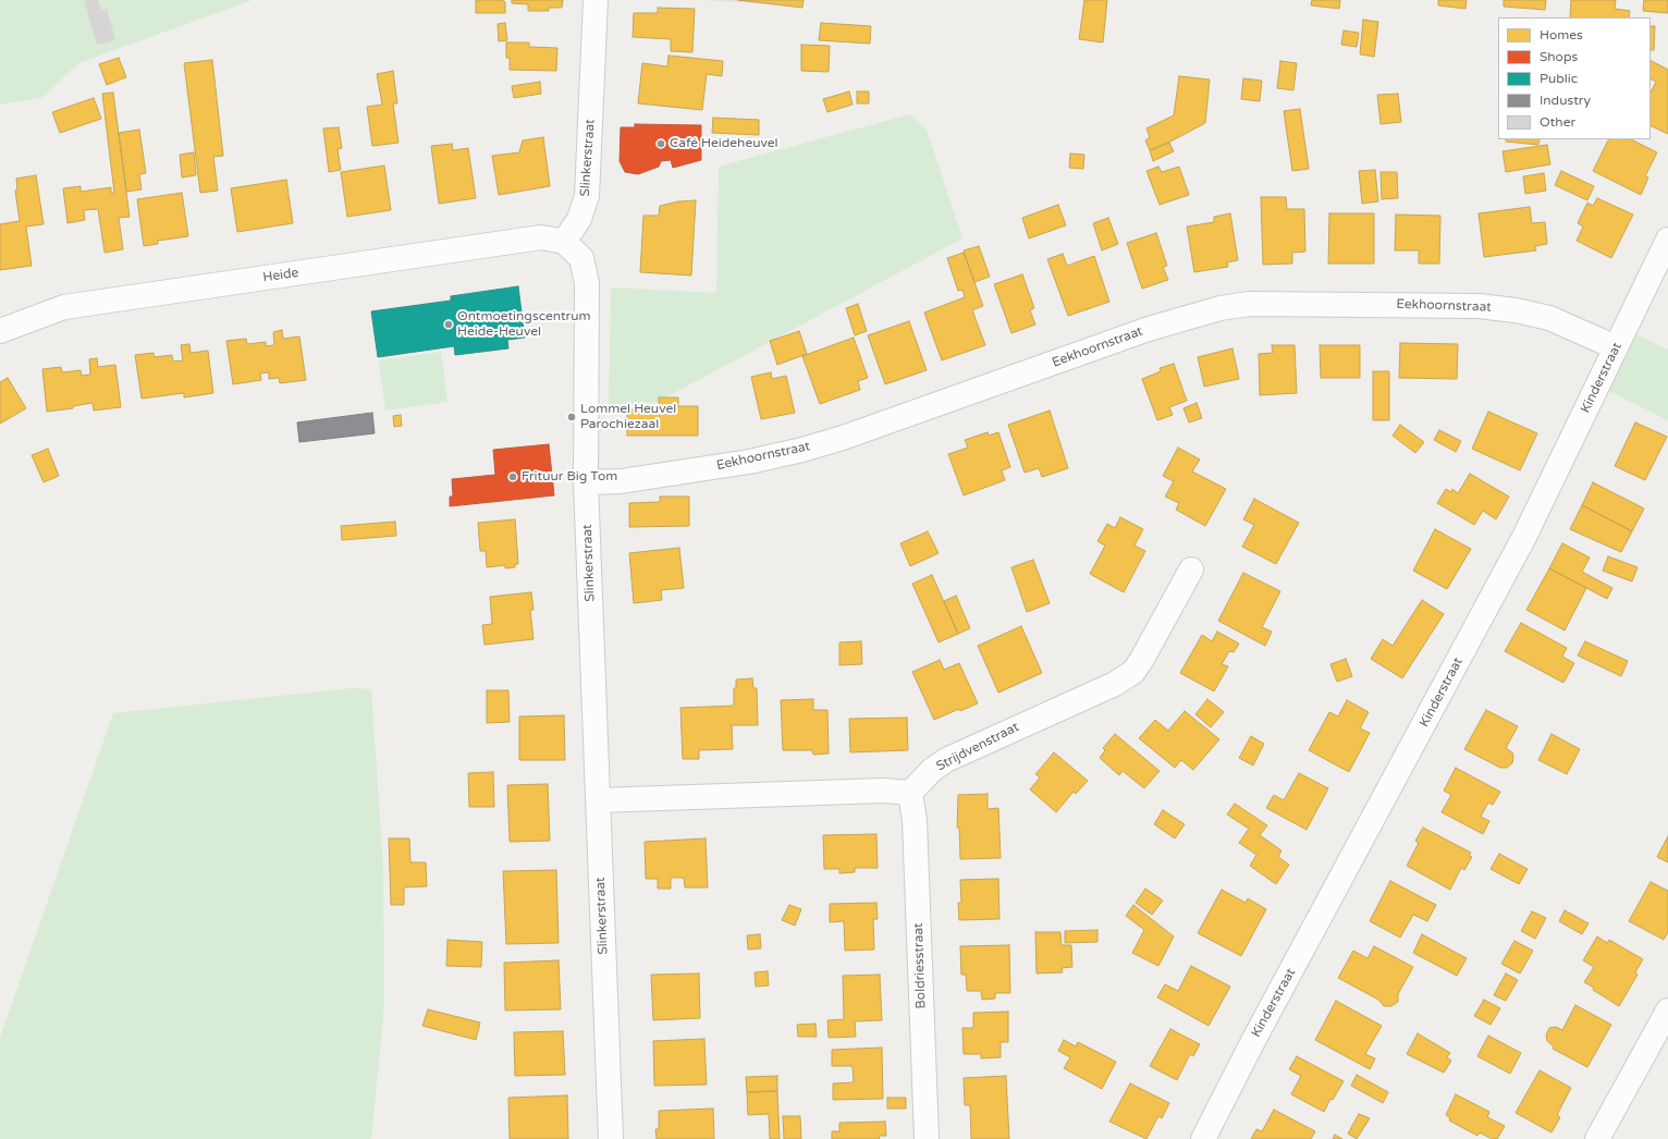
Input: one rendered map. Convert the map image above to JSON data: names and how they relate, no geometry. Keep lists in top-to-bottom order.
{
  "streets": {
    "street": [
      "Slinkerstraat",
      "Heide",
      "Eekhoornstraat",
      "Kinderstraat",
      "Strijdvenstraat",
      "Boldriesstraat"
    ]
  },
  "crossings": [
    ["Slinkerstraat", "Heide"],
    ["Slinkerstraat", "Eekhoornstraat"],
    ["Eekhoornstraat", "Kinderstraat"],
    ["Strijdvenstraat", "Boldriesstraat"]
  ],
  "places": [
    "Café Heideheuvel",
    "Ontmoetingscentrum Heide-Heuvel",
    "Lommel Heuvel Parochiezaal",
    "Frituur Big Tom"
  ],
  "legend": [
    "Homes",
    "Shops",
    "Public",
    "Industry",
    "Other"
  ]
}
